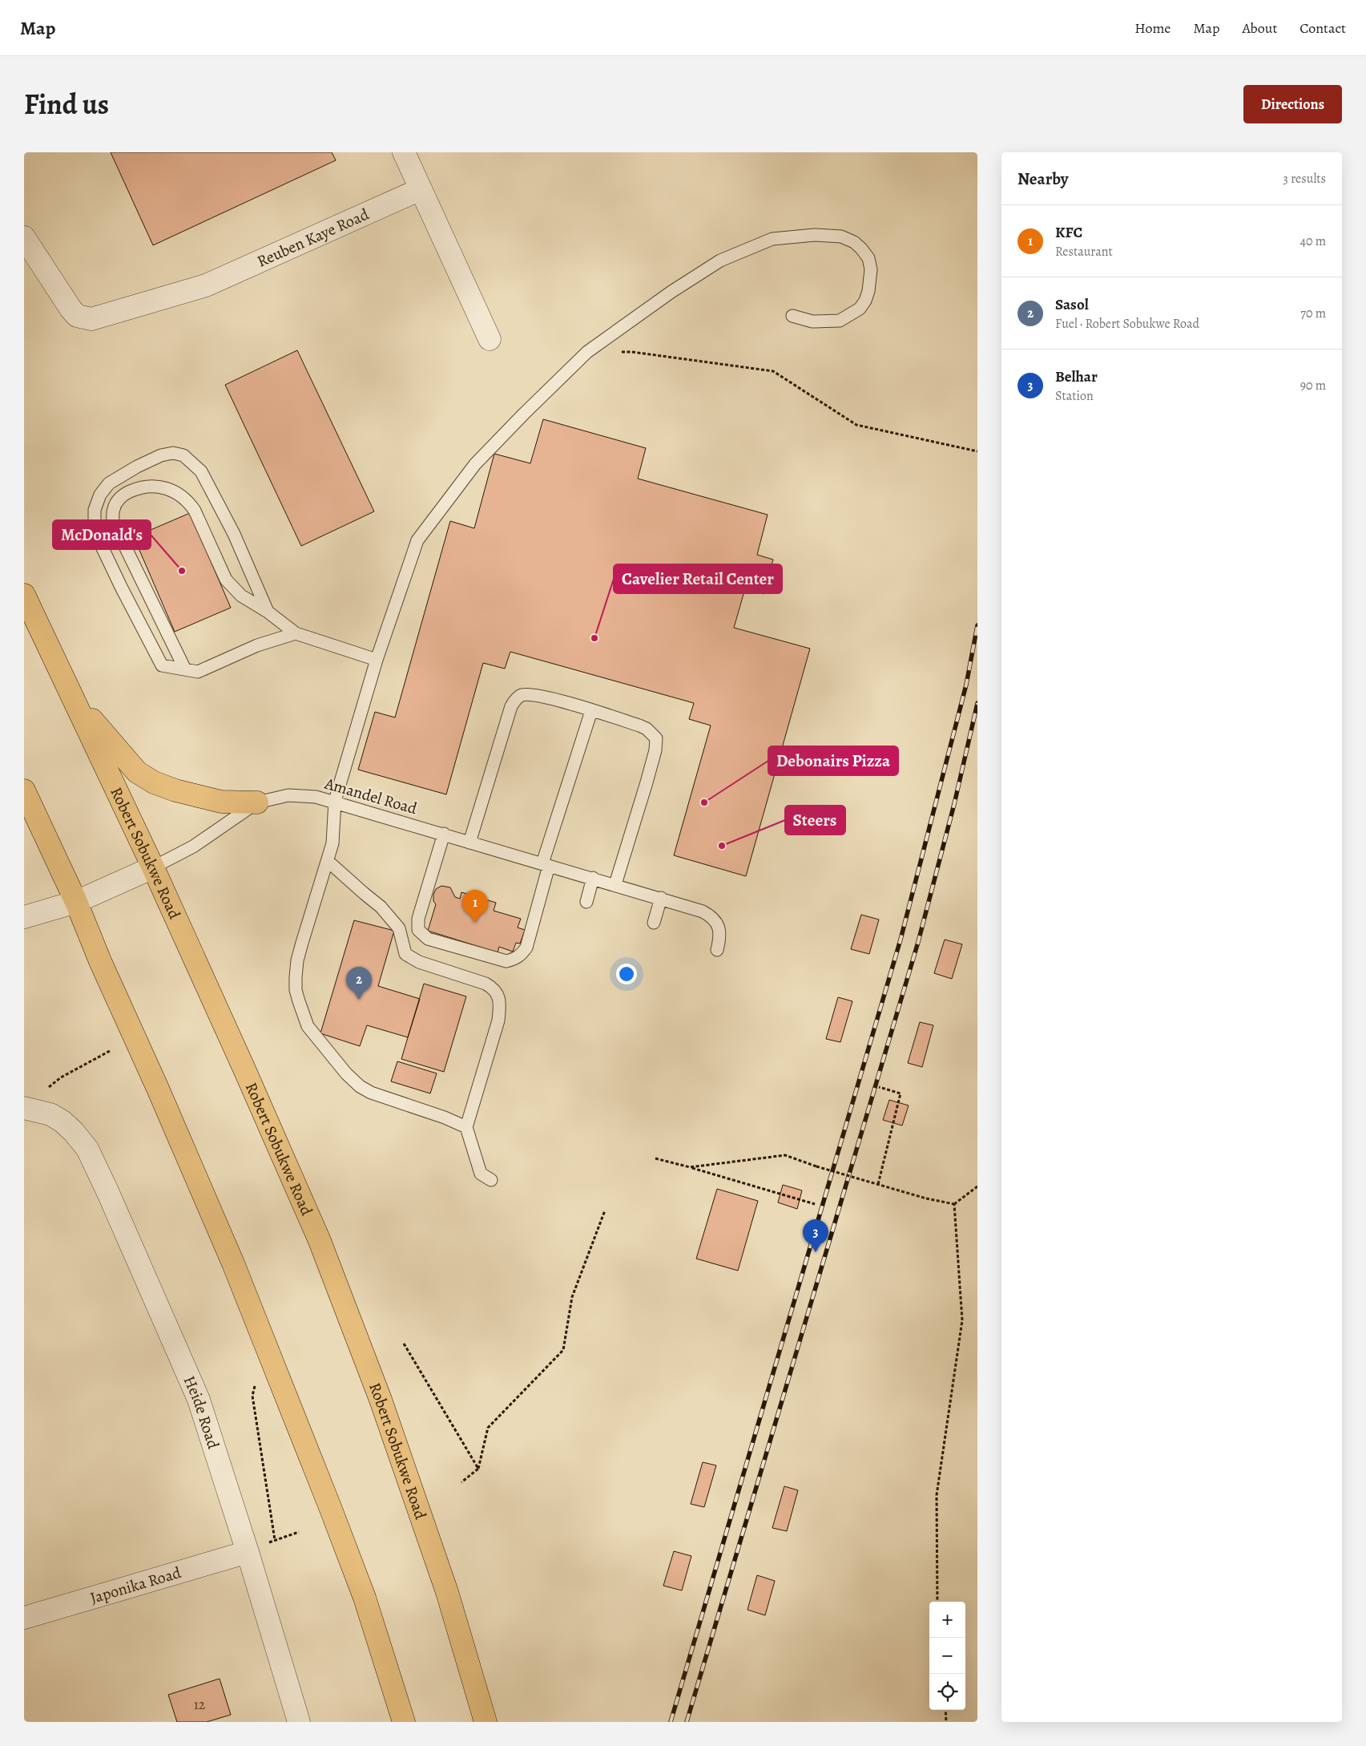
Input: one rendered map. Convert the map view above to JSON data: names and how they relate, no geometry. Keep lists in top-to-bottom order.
{
  "streets": {
    "main road": ["Robert Sobukwe Road"],
    "street": ["Reuben Kaye Road", "Heide Road", "Japonika Road"],
    "lane": ["Amandel Road"]
  },
  "crossings": [
    ["Amandel Road", "Robert Sobukwe Road"],
    ["Heide Road", "Japonika Road"]
  ],
  "places": [
    "McDonald's",
    "Cavelier Retail Center",
    "Debonairs Pizza",
    "Steers"
  ],
  "house_numbers": ["12"],
  "page": {
    "header": "Map",
    "nav": [
      "Home",
      "Map",
      "About",
      "Contact"
    ],
    "title": "Find us",
    "buttons": "Directions",
    "heading": ["Nearby", "3 results"],
    "list": [
      {
        "mark": "1",
        "name": "KFC",
        "note": "Restaurant",
        "value": "40 m"
      },
      {
        "mark": "2",
        "name": "Sasol",
        "note": "Fuel · Robert Sobukwe Road",
        "value": "70 m"
      },
      {
        "mark": "3",
        "name": "Belhar",
        "note": "Station",
        "value": "90 m"
      }
    ],
    "pins": ["1", "2", "3"],
    "map_buttons": ["+", "−"]
  }
}
